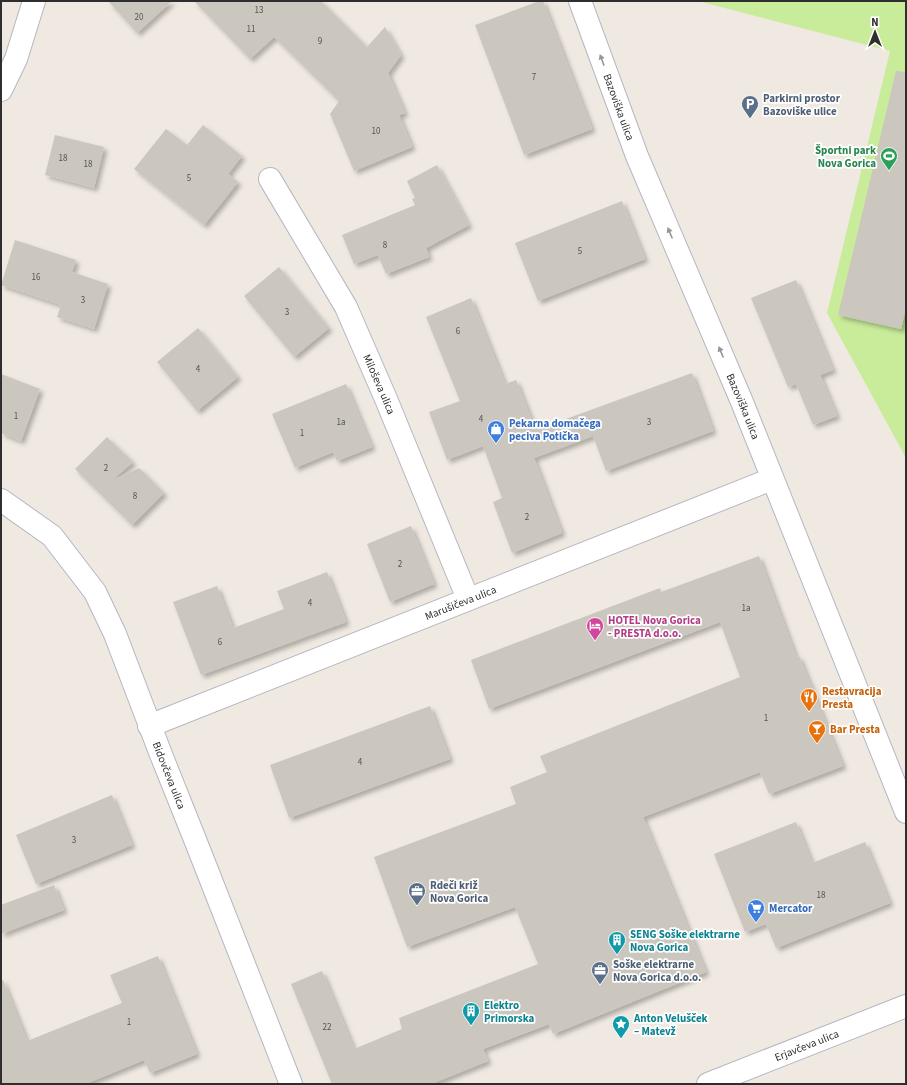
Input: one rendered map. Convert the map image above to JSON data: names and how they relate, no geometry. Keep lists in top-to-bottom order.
{
  "streets": {
    "street": [
      "Bazoviška ulica",
      "Miloševa ulica",
      "Marušičeva ulica",
      "Bidovčeva ulica",
      "Erjavčeva ulica"
    ]
  },
  "crossings": [
    ["Bazoviška ulica", "Marušičeva ulica"],
    ["Miloševa ulica", "Marušičeva ulica"],
    ["Marušičeva ulica", "Bidovčeva ulica"]
  ],
  "one_way": ["Bazoviška ulica"],
  "places": {
    "parking": ["Parkirni prostor Bazoviške ulice"],
    "sports": ["Športni park Nova Gorica"],
    "shop": ["Pekarna domačega peciva Potička"],
    "hotel": ["HOTEL Nova Gorica - PRESTA d.o.o."],
    "restaurant": ["Restavracija Presta"],
    "bar": ["Bar Presta"],
    "office": ["Rdeči križ Nova Gorica", "Soške elektrarne Nova Gorica d.o.o."],
    "supermarket": ["Mercator"],
    "building": ["SENG Soške elektrarne Nova Gorica", "Elektro Primorska"],
    "place": ["Anton Velušček – Matevž"]
  },
  "house_numbers": [
    "13",
    "20",
    "11",
    "9",
    "7",
    "10",
    "18",
    "18",
    "5",
    "8",
    "5",
    "16",
    "3",
    "3",
    "6",
    "4",
    "1",
    "4",
    "1a",
    "3",
    "1",
    "2",
    "8",
    "2",
    "2",
    "4",
    "1a",
    "6",
    "1",
    "4",
    "3",
    "18",
    "1",
    "22"
  ],
  "north": "top"
}
